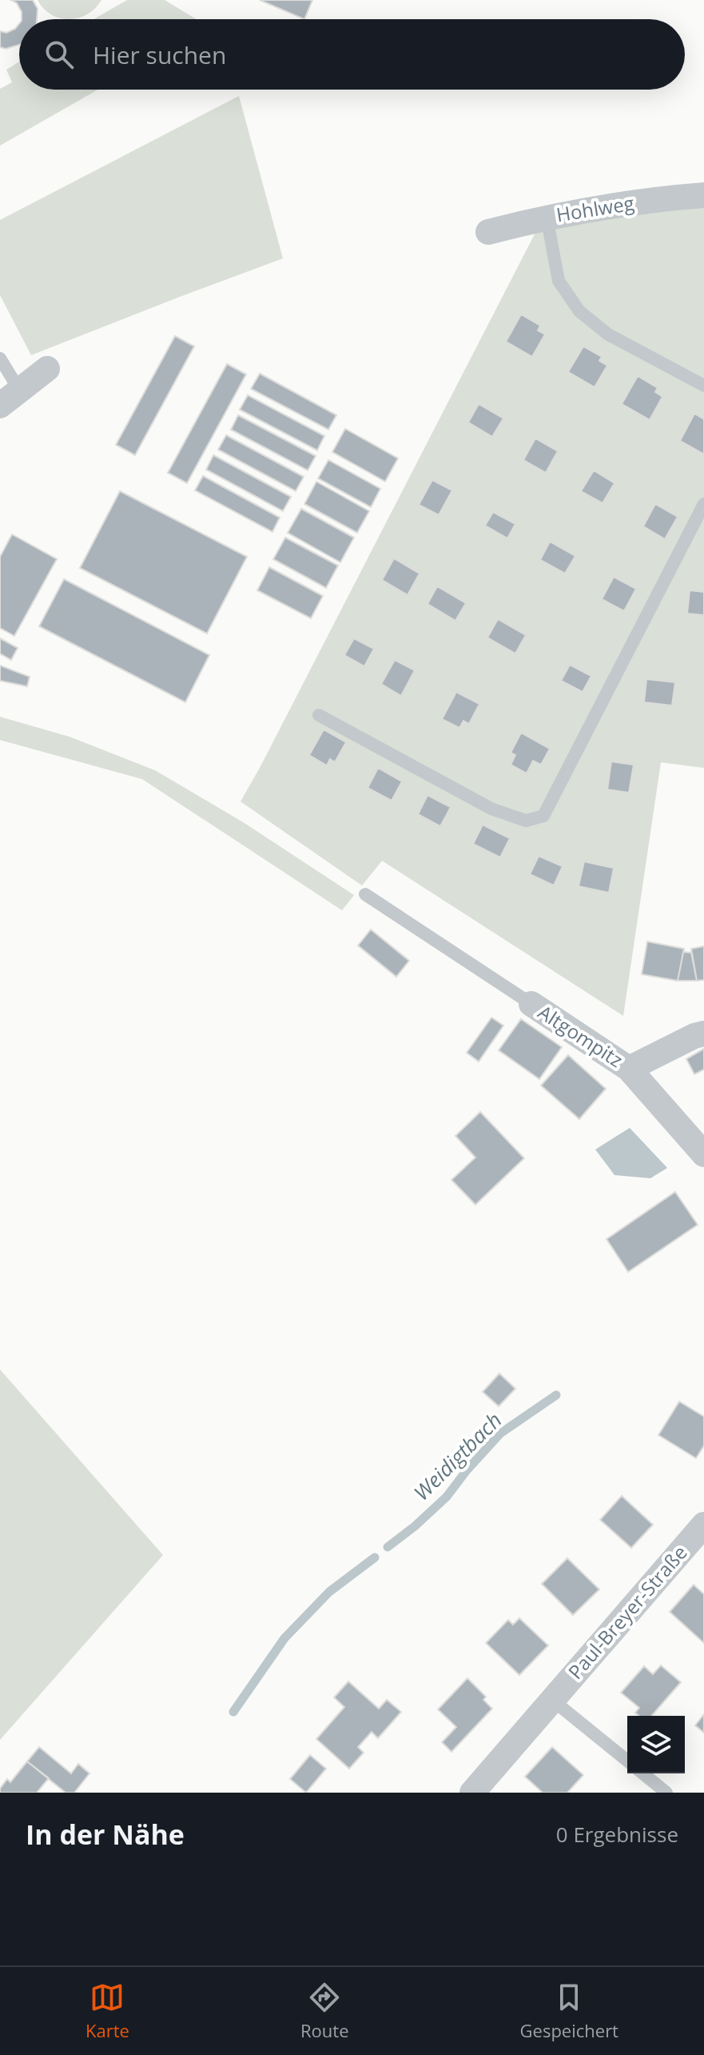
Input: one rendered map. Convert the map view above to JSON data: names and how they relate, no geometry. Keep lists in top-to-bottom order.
{
  "streets": {
    "street": ["Hohlweg", "Altgompitz", "Paul-Breyer-Straße"]
  },
  "water": ["Weidigtbach"],
  "page": {
    "search": "Hier suchen",
    "heading": ["In der Nähe", "0 Ergebnisse"],
    "nav": ["Karte", "Route", "Gespeichert"]
  }
}
